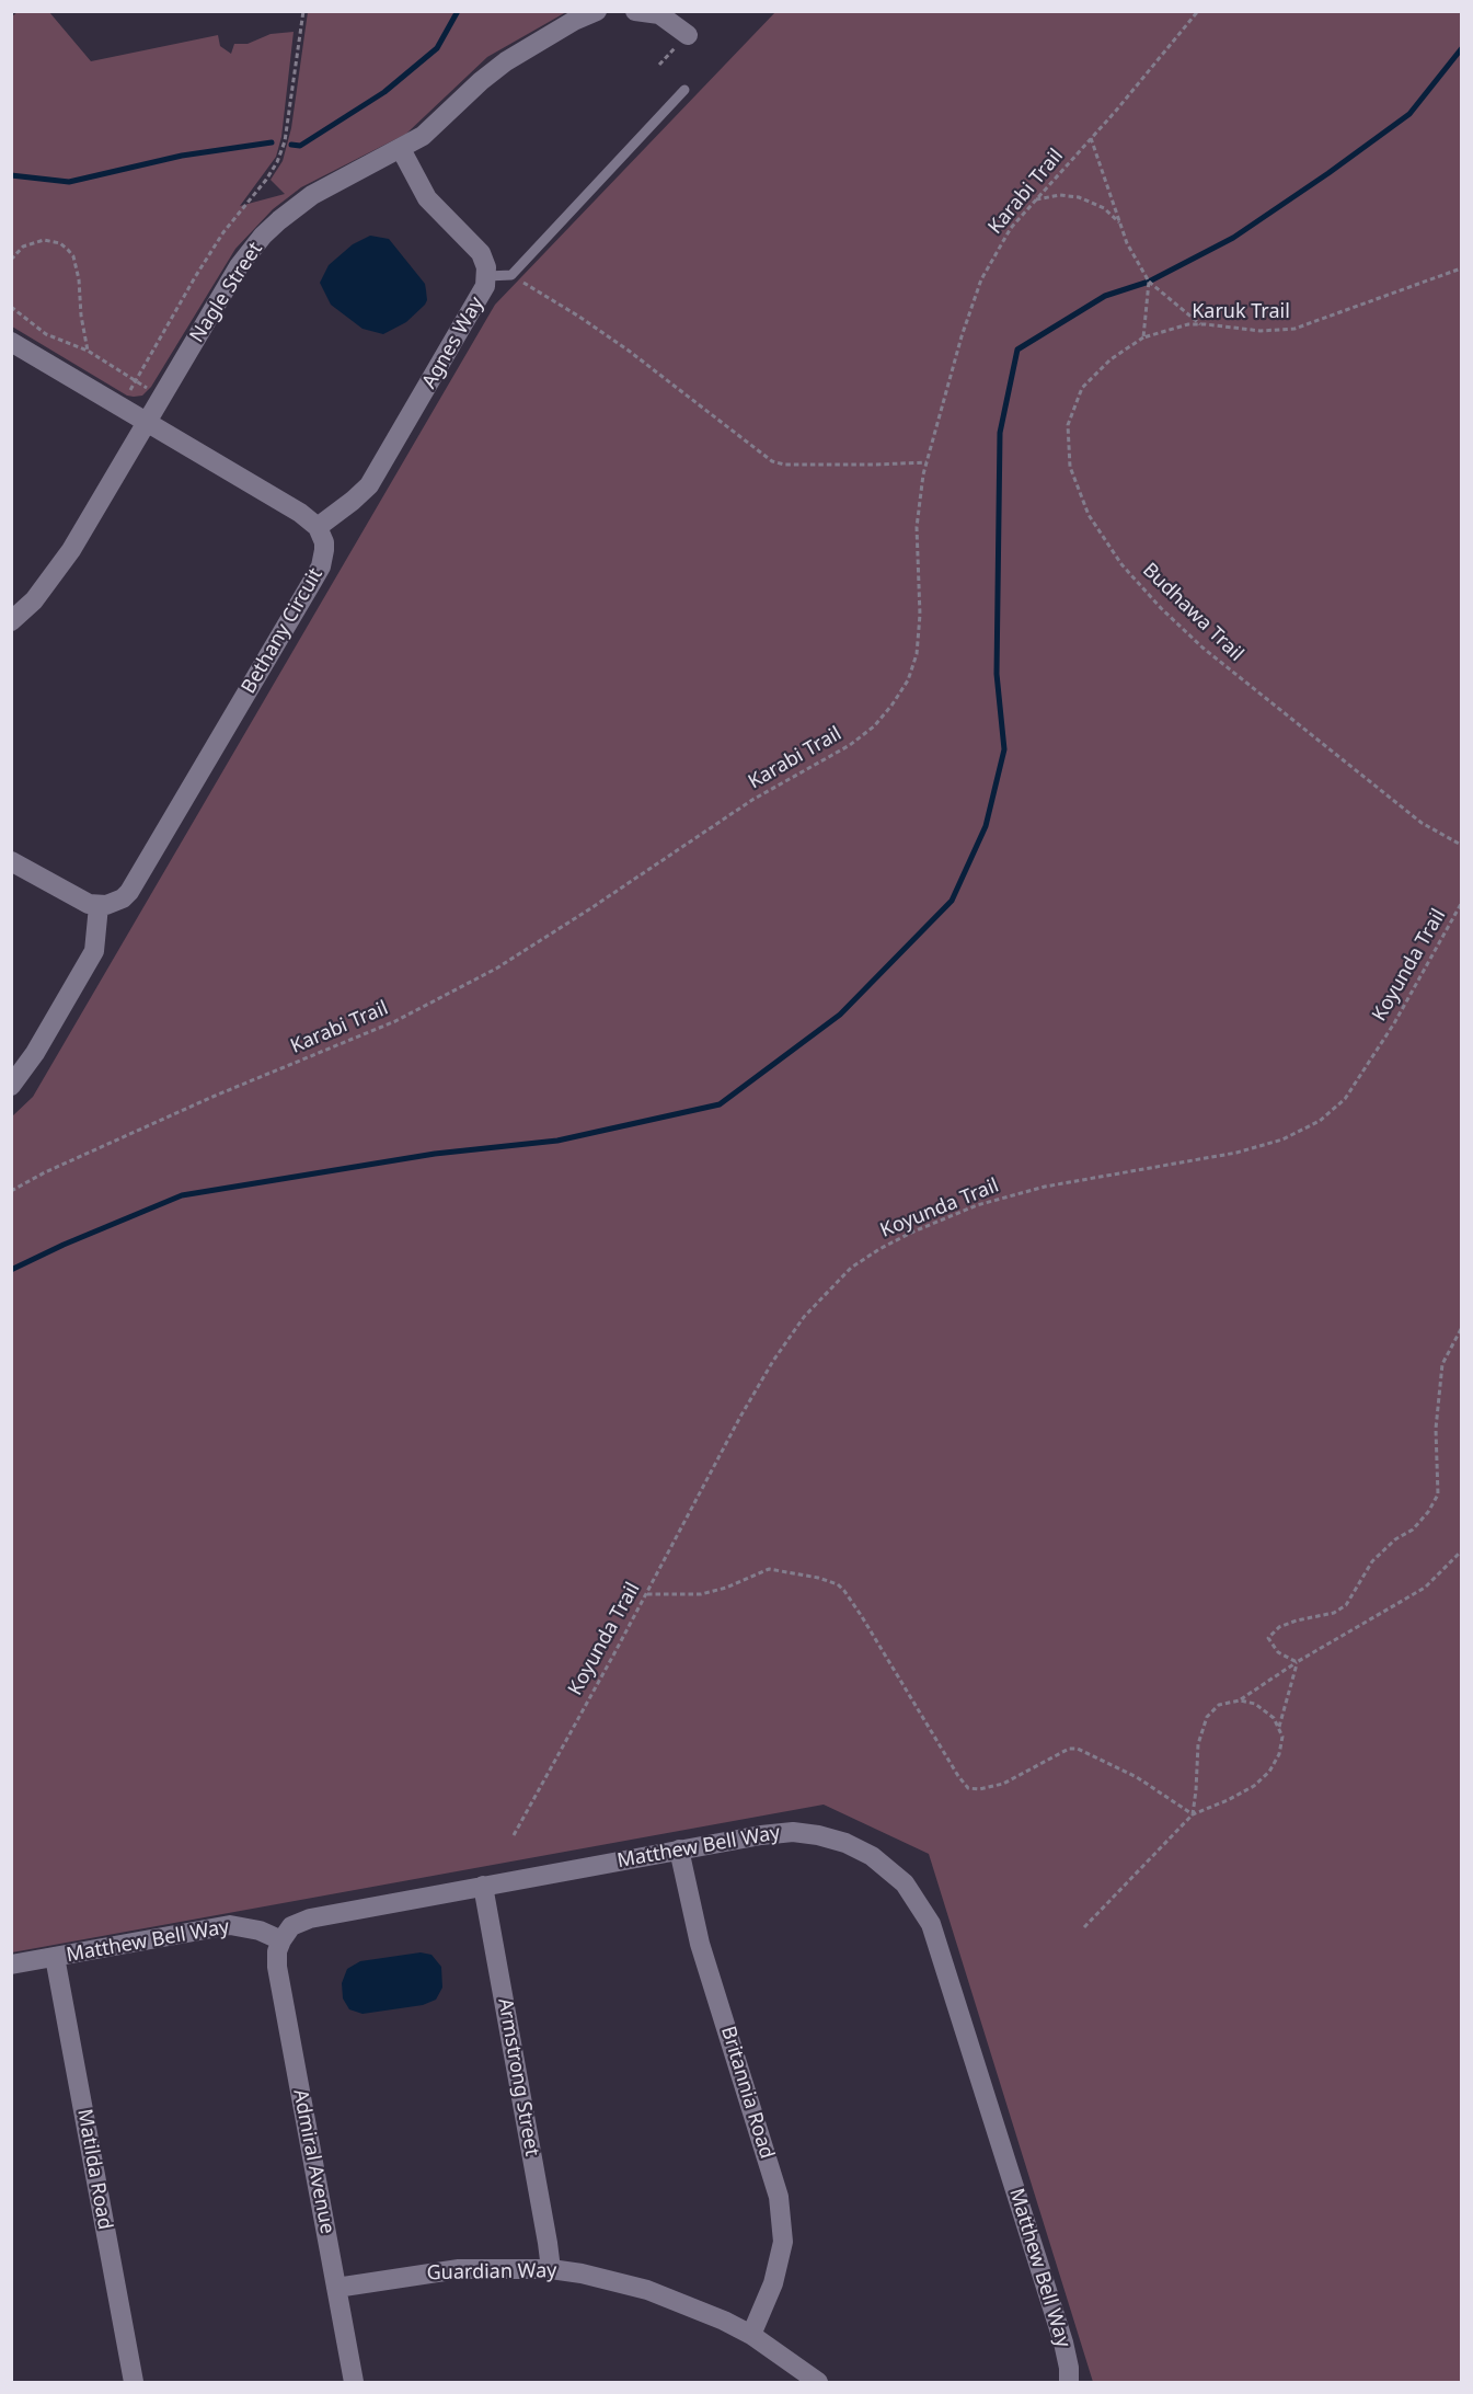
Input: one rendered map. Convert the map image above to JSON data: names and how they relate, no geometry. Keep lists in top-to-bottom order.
{
  "streets": {
    "street": [
      "Nagle Street",
      "Agnes Way",
      "Bethany Circuit",
      "Matthew Bell Way",
      "Armstrong Street",
      "Britannia Road",
      "Admiral Avenue",
      "Matilda Road",
      "Guardian Way"
    ],
    "path": [
      "Karabi Trail",
      "Karuk Trail",
      "Budhawa Trail",
      "Koyunda Trail"
    ]
  },
  "crossings": [
    ["Nagle Street", "Agnes Way"],
    ["Karuk Trail", "Budhawa Trail"],
    ["Agnes Way", "Bethany Circuit"],
    ["Matthew Bell Way", "Armstrong Street"],
    ["Matthew Bell Way", "Britannia Road"],
    ["Matthew Bell Way", "Admiral Avenue"],
    ["Matthew Bell Way", "Matilda Road"],
    ["Armstrong Street", "Guardian Way"],
    ["Britannia Road", "Guardian Way"],
    ["Admiral Avenue", "Guardian Way"]
  ]
}
